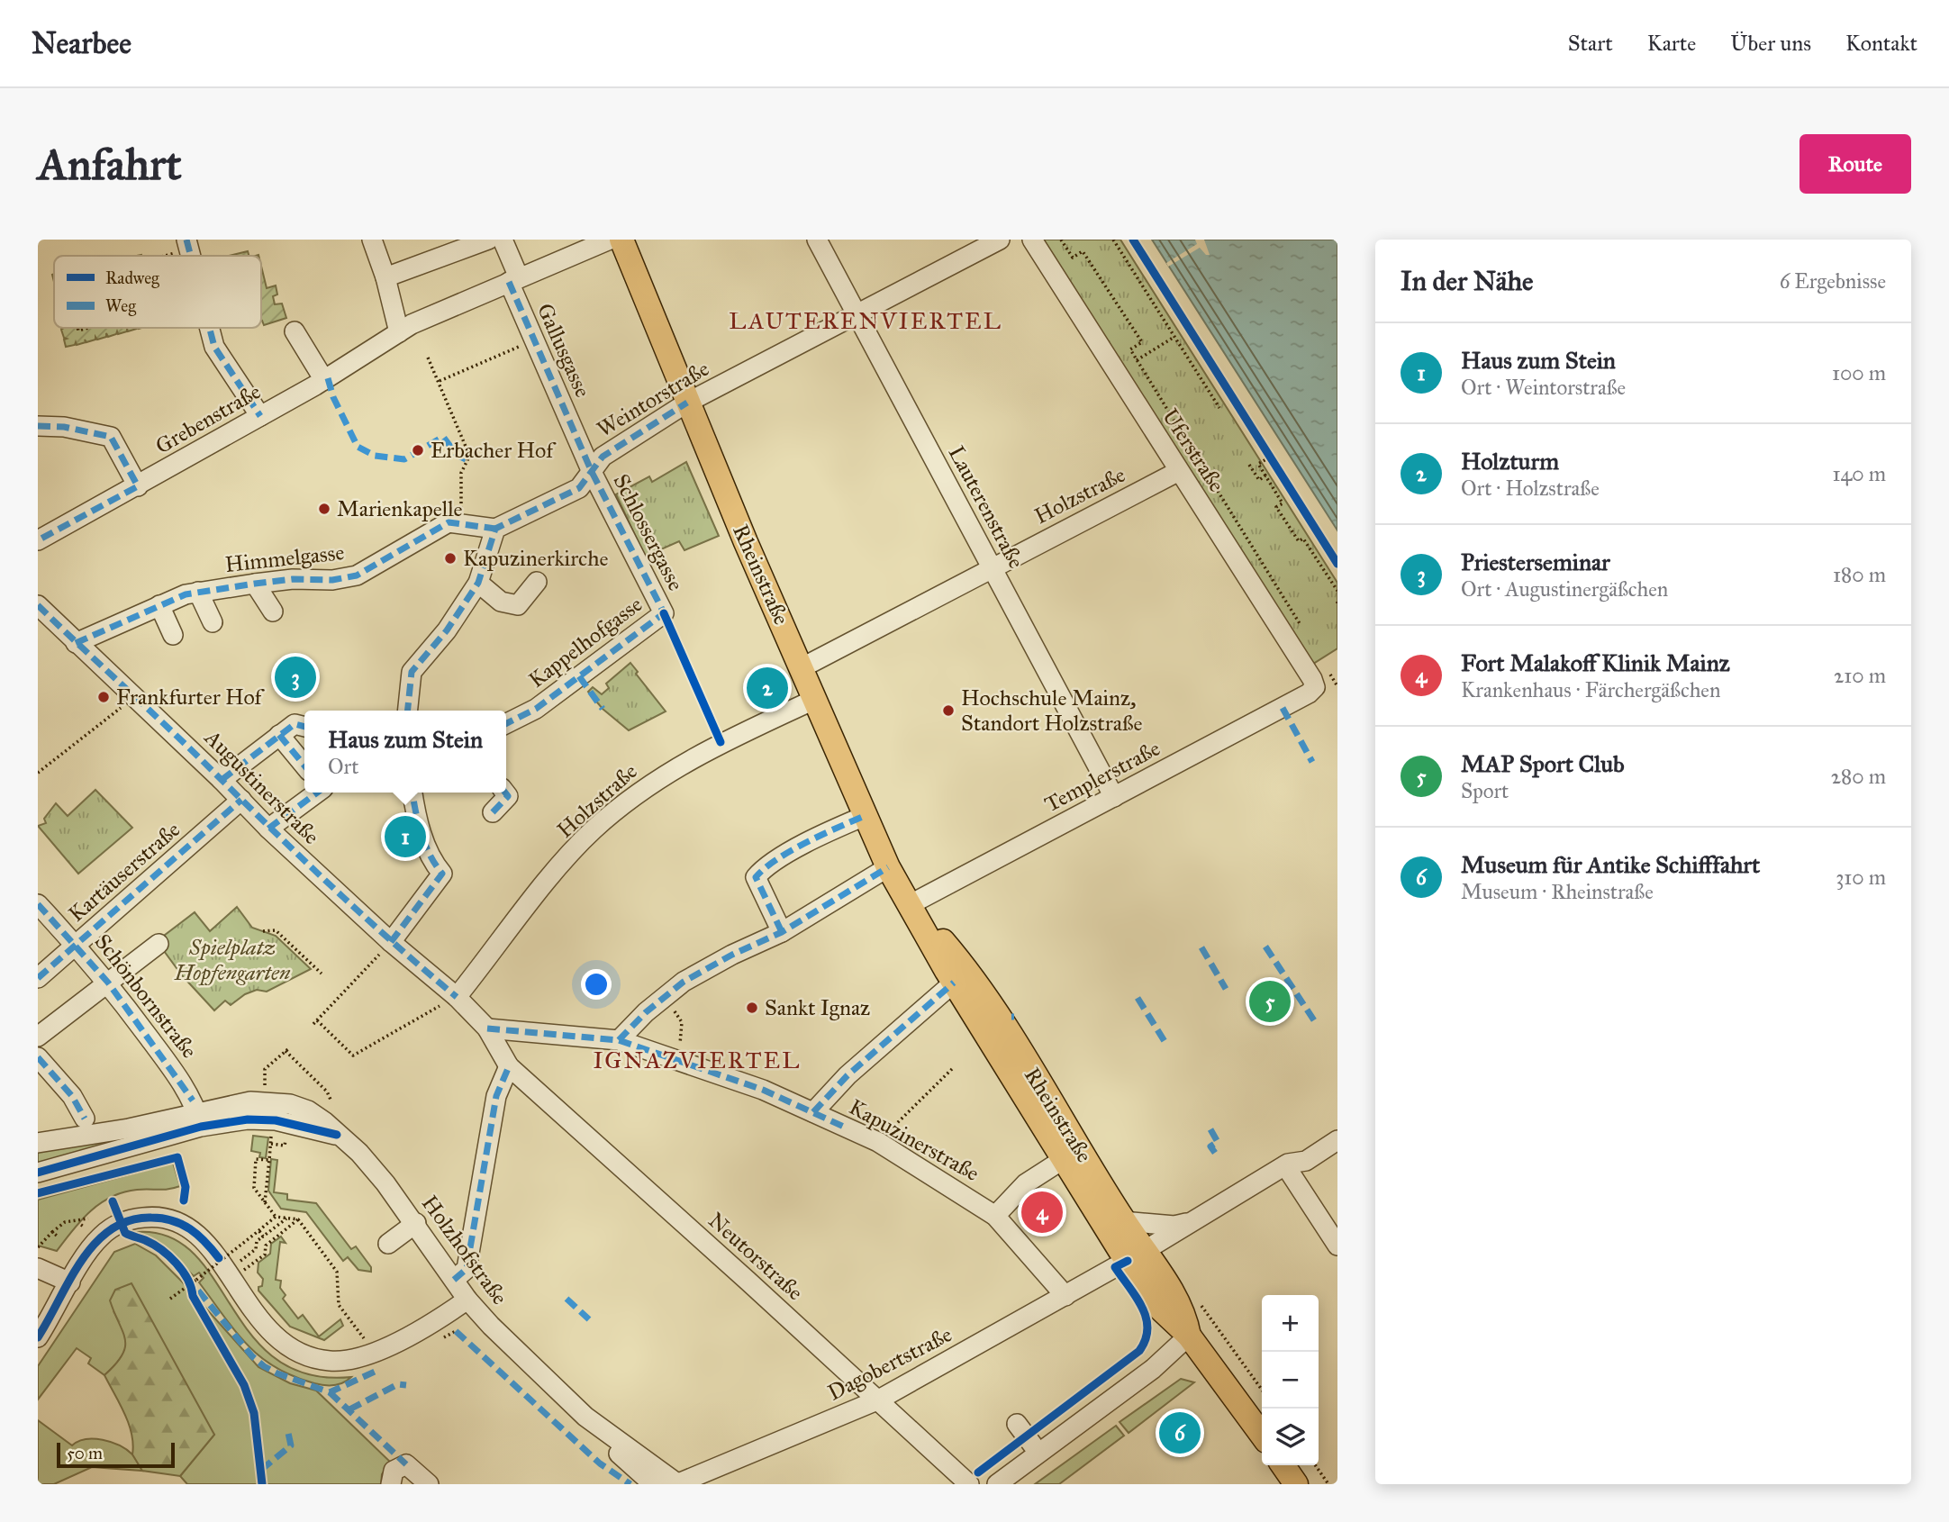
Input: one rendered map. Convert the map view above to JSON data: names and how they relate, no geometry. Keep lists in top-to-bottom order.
{
  "streets": {
    "main road": ["Rheinstraße"],
    "street": [
      "Gallusgasse",
      "Weintorstraße",
      "Grebenstraße",
      "Uferstraße",
      "Holzstraße",
      "Lauterenstraße",
      "Schlossergasse",
      "Himmelgasse",
      "Kappelhofgasse",
      "Templerstraße",
      "Augustinerstraße",
      "Kartäuserstraße",
      "Schönbornstraße",
      "Kapuzinerstraße",
      "Holzhofstraße",
      "Neutorstraße",
      "Dagobertstraße"
    ]
  },
  "crossings": [
    ["Gallusgasse", "Weintorstraße"],
    ["Gallusgasse", "Grebenstraße"],
    ["Gallusgasse", "Schlossergasse"],
    ["Weintorstraße", "Lauterenstraße"],
    ["Weintorstraße", "Schlossergasse"],
    ["Weintorstraße", "Himmelgasse"],
    ["Weintorstraße", "Rheinstraße"],
    ["Uferstraße", "Holzstraße"],
    ["Uferstraße", "Templerstraße"],
    ["Holzstraße", "Lauterenstraße"],
    ["Holzstraße", "Rheinstraße"],
    ["Holzstraße", "Augustinerstraße"],
    ["Lauterenstraße", "Templerstraße"],
    ["Schlossergasse", "Kappelhofgasse"],
    ["Himmelgasse", "Augustinerstraße"],
    ["Rheinstraße", "Templerstraße"],
    ["Rheinstraße", "Dagobertstraße"],
    ["Augustinerstraße", "Kartäuserstraße"],
    ["Augustinerstraße", "Kapuzinerstraße"],
    ["Augustinerstraße", "Neutorstraße"],
    ["Kartäuserstraße", "Schönbornstraße"],
    ["Schönbornstraße", "Holzhofstraße"],
    ["Kapuzinerstraße", "Neutorstraße"],
    ["Kapuzinerstraße", "Dagobertstraße"],
    ["Holzhofstraße", "Dagobertstraße"],
    ["Neutorstraße", "Dagobertstraße"]
  ],
  "districts": ["LAUTERENVIERTEL", "IGNAZVIERTEL"],
  "parks": ["Spielplatz Hopfengarten"],
  "places": [
    "Erbacher Hof",
    "Marienkapelle",
    "Kapuzinerkirche",
    "Frankfurter Hof",
    "Hochschule Mainz, Standort Holzstraße",
    "Sankt Ignaz"
  ],
  "legend": ["Radweg", "Weg"],
  "scale_bar": "50 m",
  "page": {
    "header": "Nearbee",
    "nav": [
      "Start",
      "Karte",
      "Über uns",
      "Kontakt"
    ],
    "buttons": "Route",
    "title": "Anfahrt",
    "heading": ["In der Nähe", "6 Ergebnisse"],
    "list": [
      {
        "mark": "1",
        "name": "Haus zum Stein",
        "note": "Ort · Weintorstraße",
        "value": "100 m"
      },
      {
        "mark": "2",
        "name": "Holzturm",
        "note": "Ort · Holzstraße",
        "value": "140 m"
      },
      {
        "mark": "3",
        "name": "Priesterseminar",
        "note": "Ort · Augustinergäßchen",
        "value": "180 m"
      },
      {
        "mark": "4",
        "name": "Fort Malakoff Klinik Mainz",
        "note": "Krankenhaus · Färchergäßchen",
        "value": "210 m"
      },
      {
        "mark": "5",
        "name": "MAP Sport Club",
        "note": "Sport",
        "value": "280 m"
      },
      {
        "mark": "6",
        "name": "Museum für Antike Schifffahrt",
        "note": "Museum · Rheinstraße",
        "value": "310 m"
      }
    ],
    "pins": [
      "3",
      "2",
      "1",
      "5",
      "4",
      "6"
    ],
    "popup": ["Haus zum Stein", "Ort"],
    "map_buttons": ["+", "−"],
    "scale": "50 m"
  }
}
